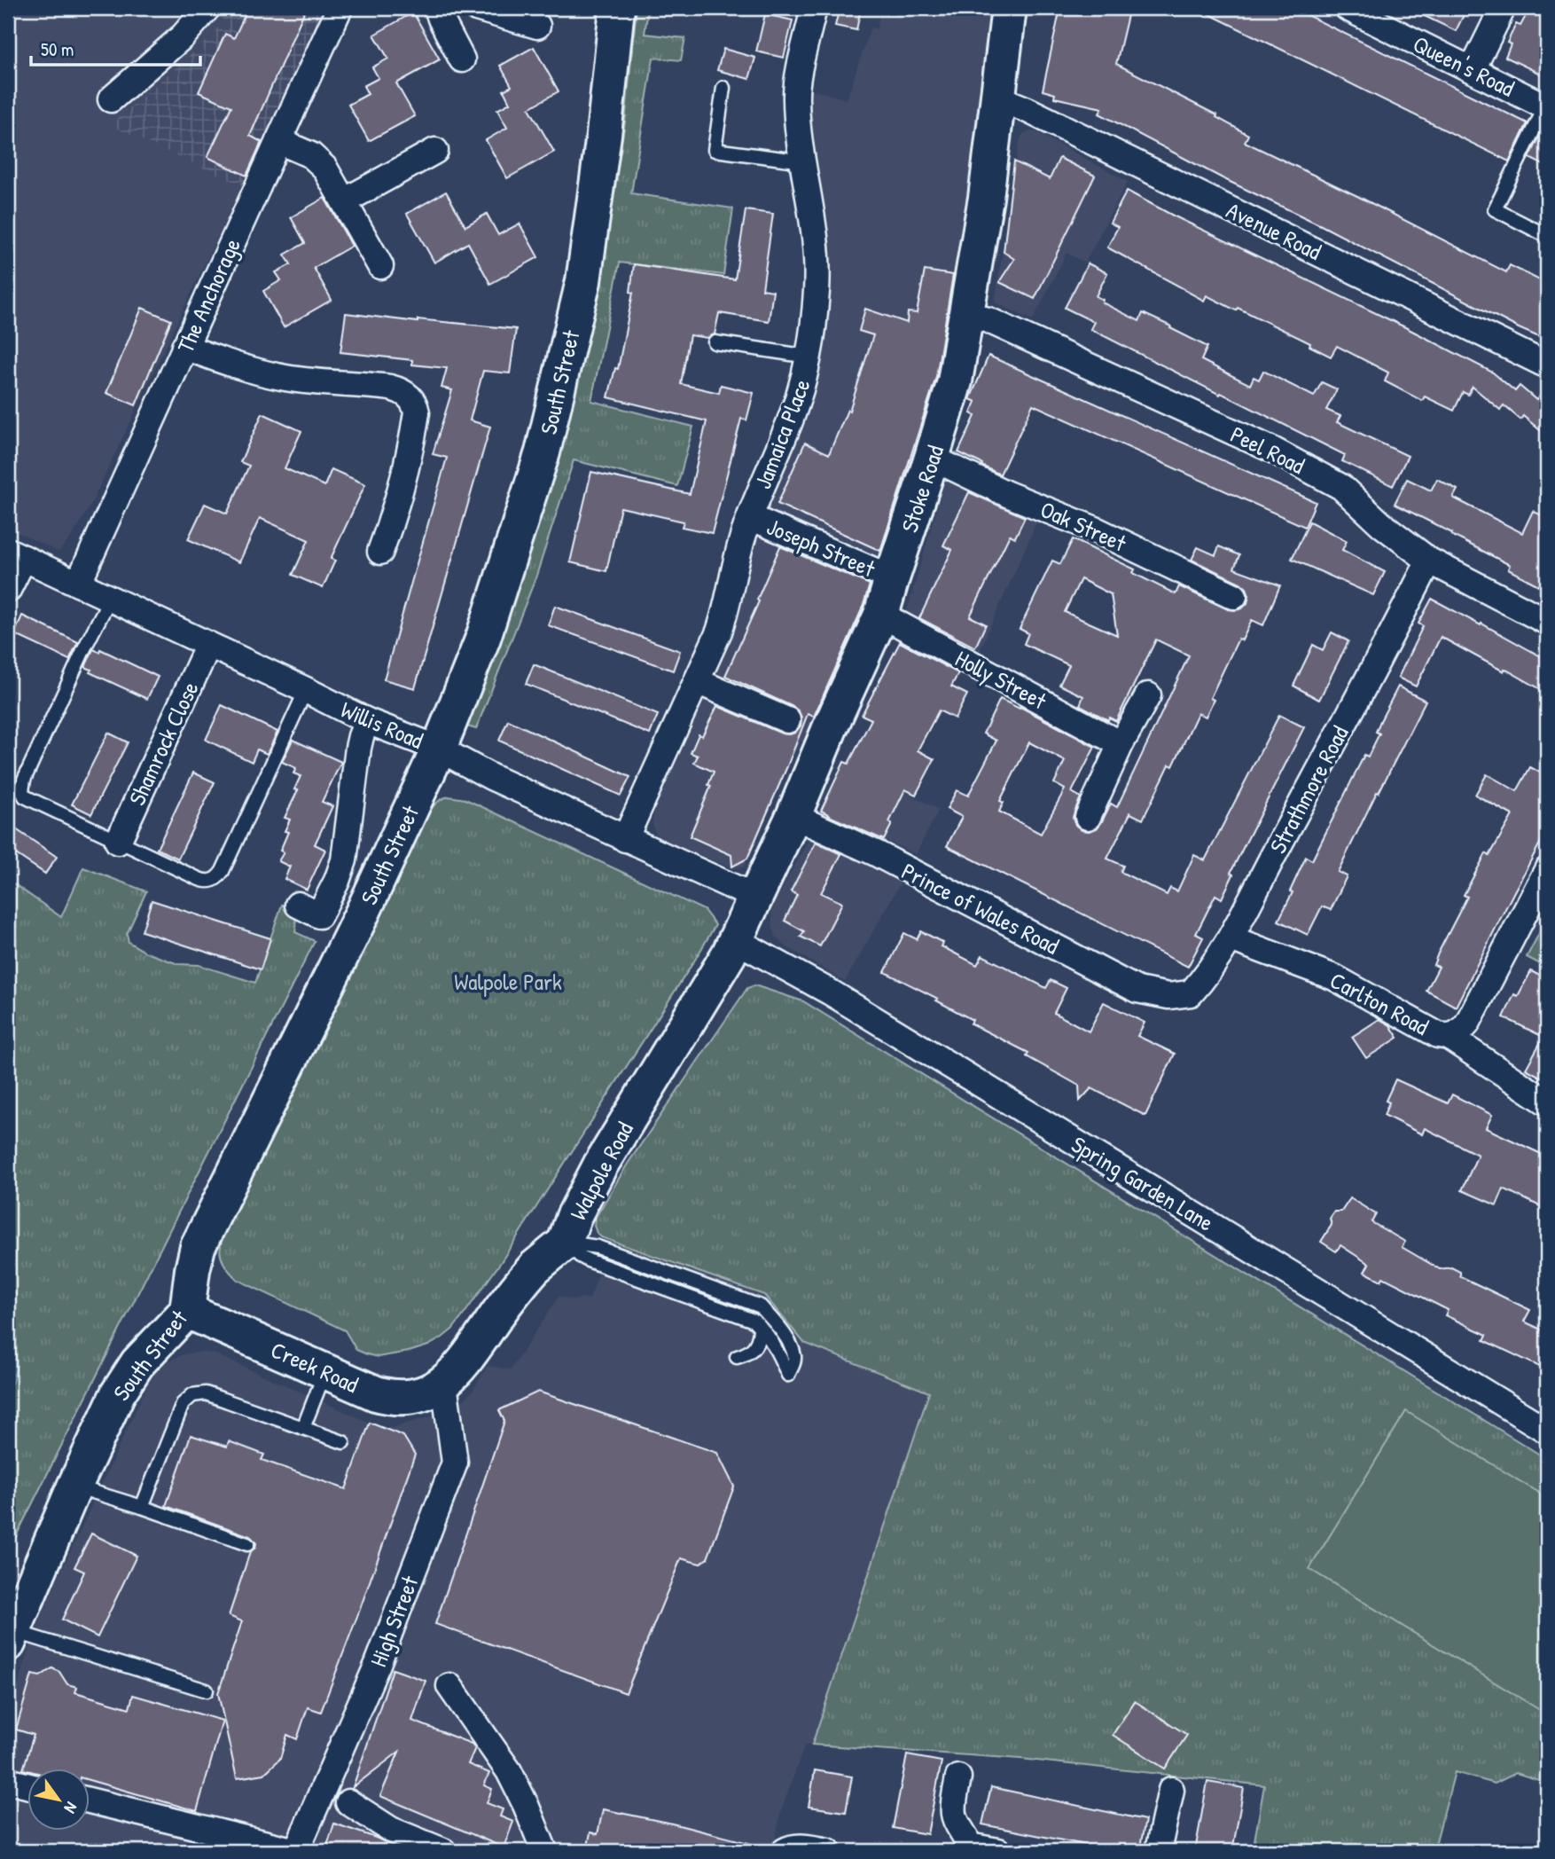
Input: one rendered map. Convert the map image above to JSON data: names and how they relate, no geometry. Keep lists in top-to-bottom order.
{
  "streets": {
    "street": [
      "Queen's Road",
      "Avenue Road",
      "The Anchorage",
      "South Street",
      "Jamaica Place",
      "Peel Road",
      "Stoke Road",
      "Oak Street",
      "Joseph Street",
      "Holly Street",
      "Willis Road",
      "Shamrock Close",
      "Strathmore Road",
      "Prince of Wales Road",
      "Carlton Road",
      "Walpole Road",
      "Spring Garden Lane",
      "Creek Road",
      "High Street"
    ]
  },
  "crossings": [
    ["Avenue Road", "Stoke Road"],
    ["The Anchorage", "Willis Road"],
    ["South Street", "Willis Road"],
    ["South Street", "Creek Road"],
    ["Jamaica Place", "Joseph Street"],
    ["Jamaica Place", "Willis Road"],
    ["Peel Road", "Stoke Road"],
    ["Peel Road", "Strathmore Road"],
    ["Stoke Road", "Oak Street"],
    ["Stoke Road", "Joseph Street"],
    ["Stoke Road", "Holly Street"],
    ["Stoke Road", "Willis Road"],
    ["Stoke Road", "Prince of Wales Road"],
    ["Stoke Road", "Walpole Road"],
    ["Stoke Road", "Spring Garden Lane"],
    ["Willis Road", "Shamrock Close"],
    ["Strathmore Road", "Prince of Wales Road"],
    ["Strathmore Road", "Carlton Road"],
    ["Walpole Road", "Spring Garden Lane"],
    ["Walpole Road", "Creek Road"],
    ["Walpole Road", "High Street"],
    ["Creek Road", "High Street"]
  ],
  "parks": ["Walpole Park"],
  "scale_bar": "50 m",
  "north": "bottom right"
}
